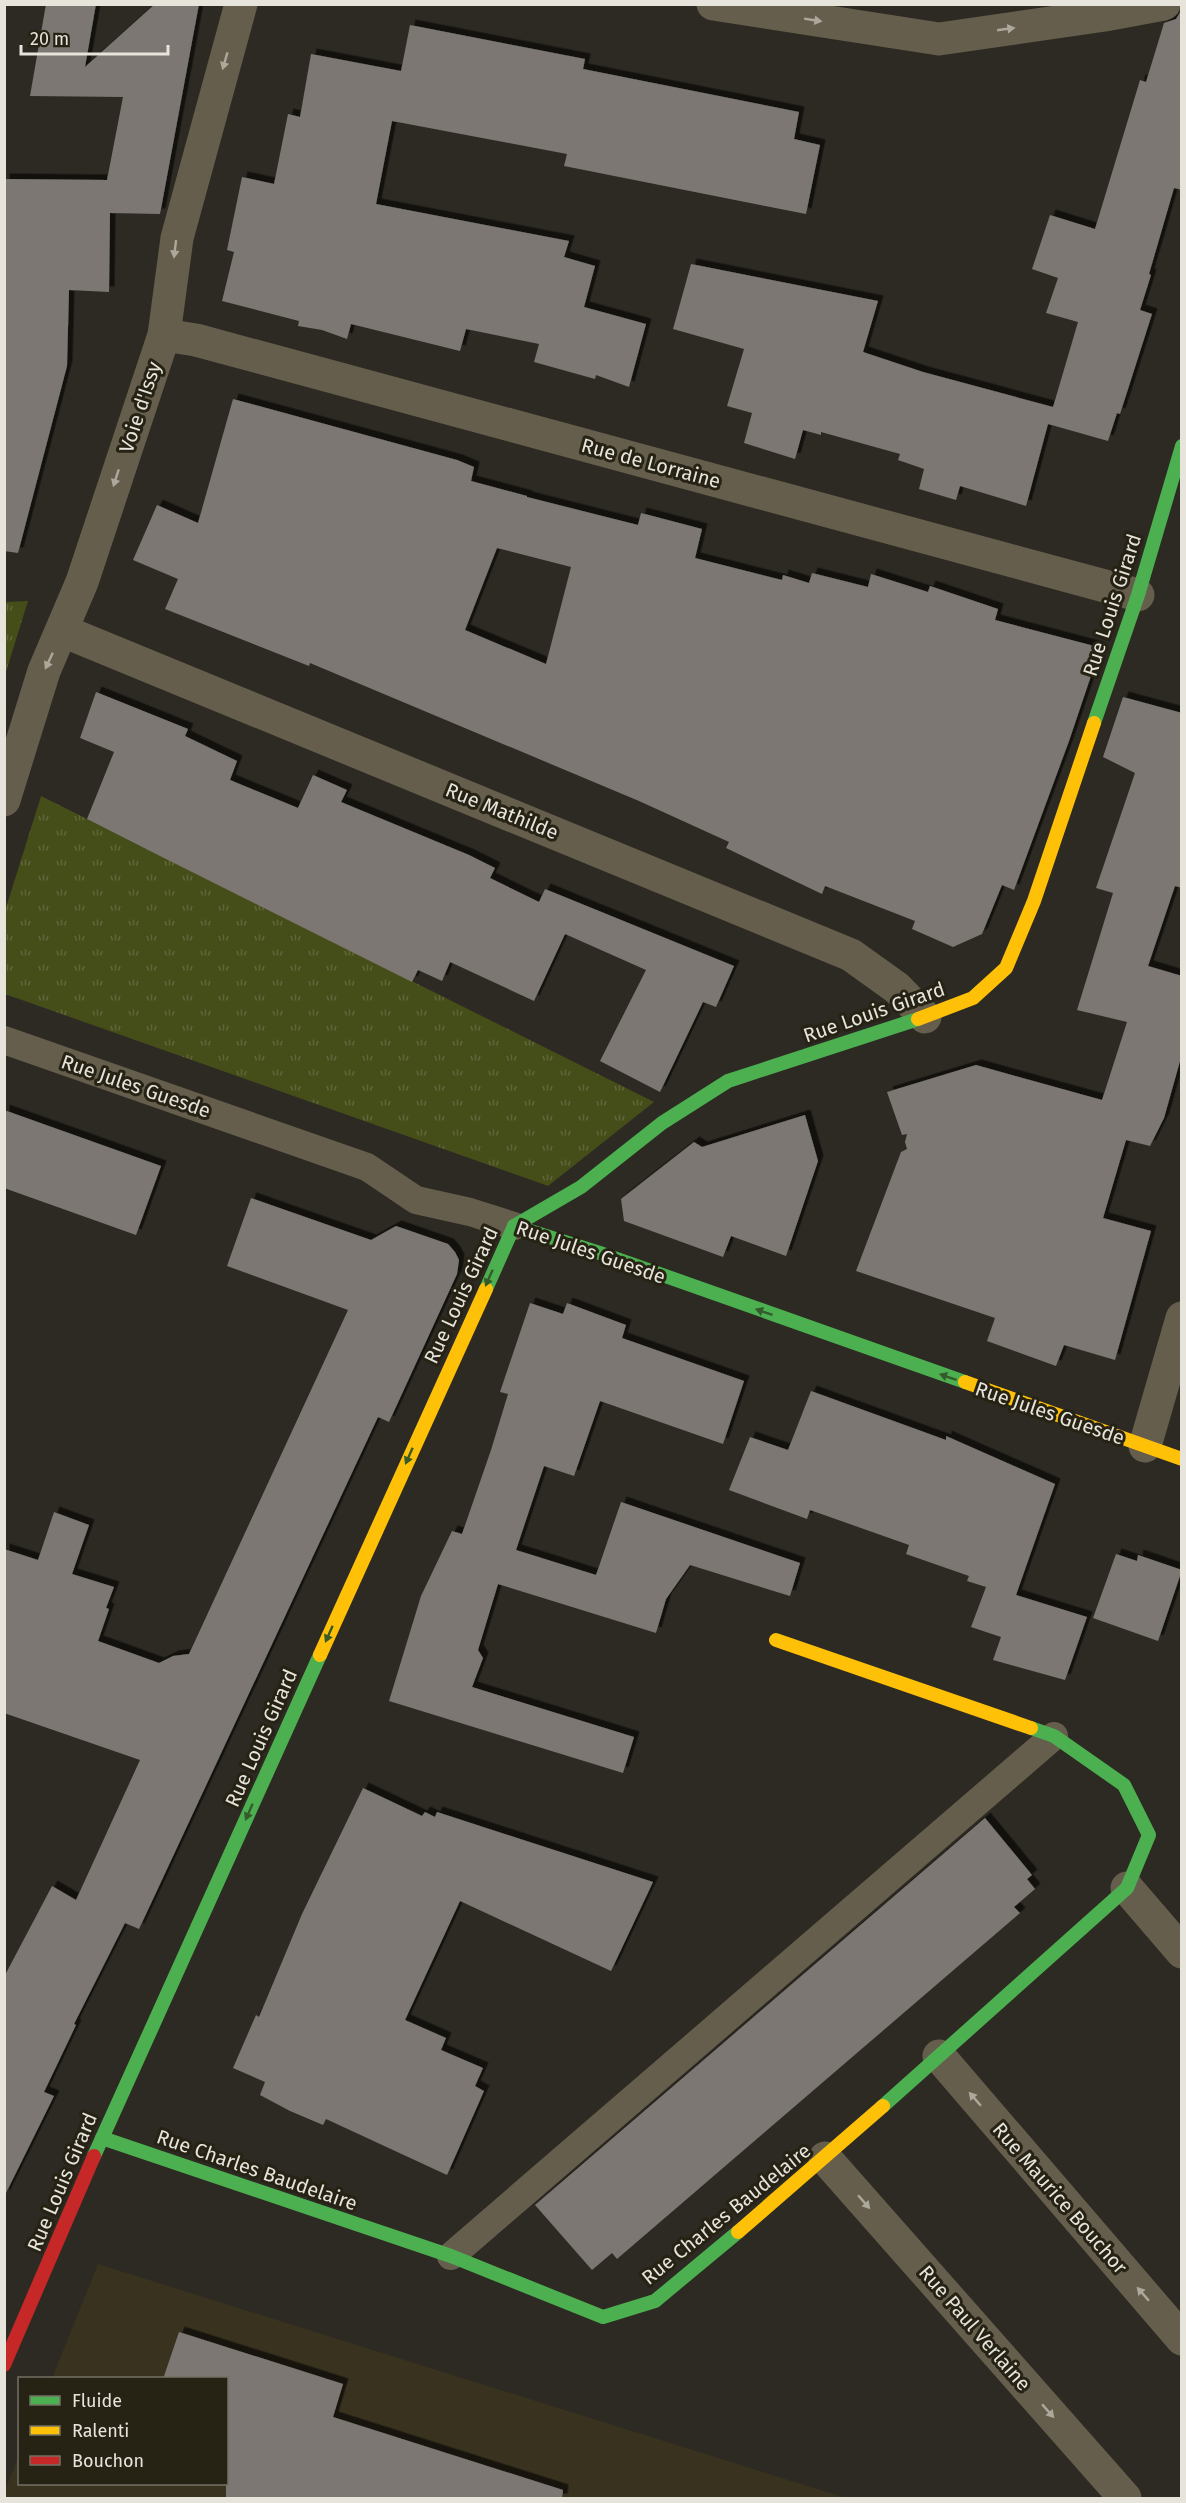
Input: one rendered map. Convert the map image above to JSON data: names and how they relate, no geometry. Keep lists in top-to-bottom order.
{
  "streets": {
    "street": [
      "Voie d'Issy",
      "Rue de Lorraine",
      "Rue Louis Girard",
      "Rue Mathilde",
      "Rue Jules Guesde",
      "Rue Charles Baudelaire",
      "Rue Maurice Bouchor",
      "Rue Paul Verlaine"
    ]
  },
  "crossings": [
    ["Voie d'Issy", "Rue de Lorraine"],
    ["Voie d'Issy", "Rue Mathilde"],
    ["Rue de Lorraine", "Rue Louis Girard"],
    ["Rue Louis Girard", "Rue Mathilde"],
    ["Rue Louis Girard", "Rue Jules Guesde"],
    ["Rue Louis Girard", "Rue Charles Baudelaire"],
    ["Rue Charles Baudelaire", "Rue Maurice Bouchor"],
    ["Rue Charles Baudelaire", "Rue Paul Verlaine"]
  ],
  "one_way": [
    "Voie d'Issy",
    "Rue Louis Girard",
    "Rue Jules Guesde",
    "Rue Maurice Bouchor",
    "Rue Paul Verlaine"
  ],
  "legend": ["Fluide", "Ralenti", "Bouchon"],
  "scale_bar": "20 m"
}
